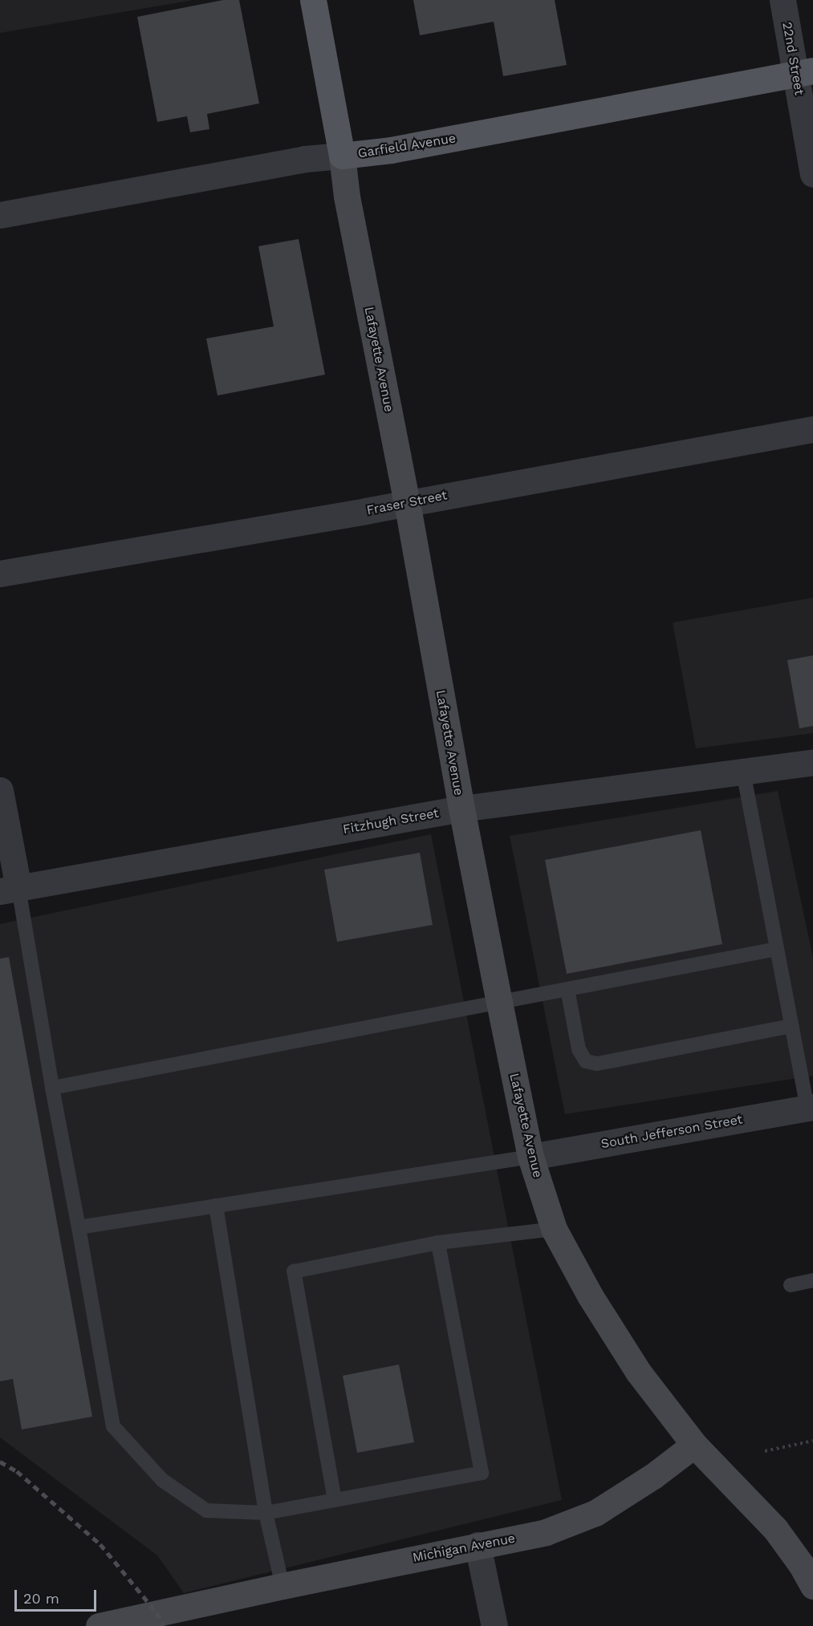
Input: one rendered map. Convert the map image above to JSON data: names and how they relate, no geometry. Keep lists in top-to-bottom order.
{
  "streets": {
    "main road": ["Garfield Avenue", "Lafayette Avenue", "Michigan Avenue"],
    "street": [
      "22nd Street",
      "Fraser Street",
      "Fitzhugh Street",
      "South Jefferson Street"
    ]
  },
  "crossings": [
    ["22nd Street", "Garfield Avenue"],
    ["Garfield Avenue", "Lafayette Avenue"],
    ["Lafayette Avenue", "Fraser Street"],
    ["Lafayette Avenue", "Fitzhugh Street"],
    ["Lafayette Avenue", "South Jefferson Street"],
    ["Lafayette Avenue", "Michigan Avenue"]
  ],
  "scale_bar": "20 m"
}
